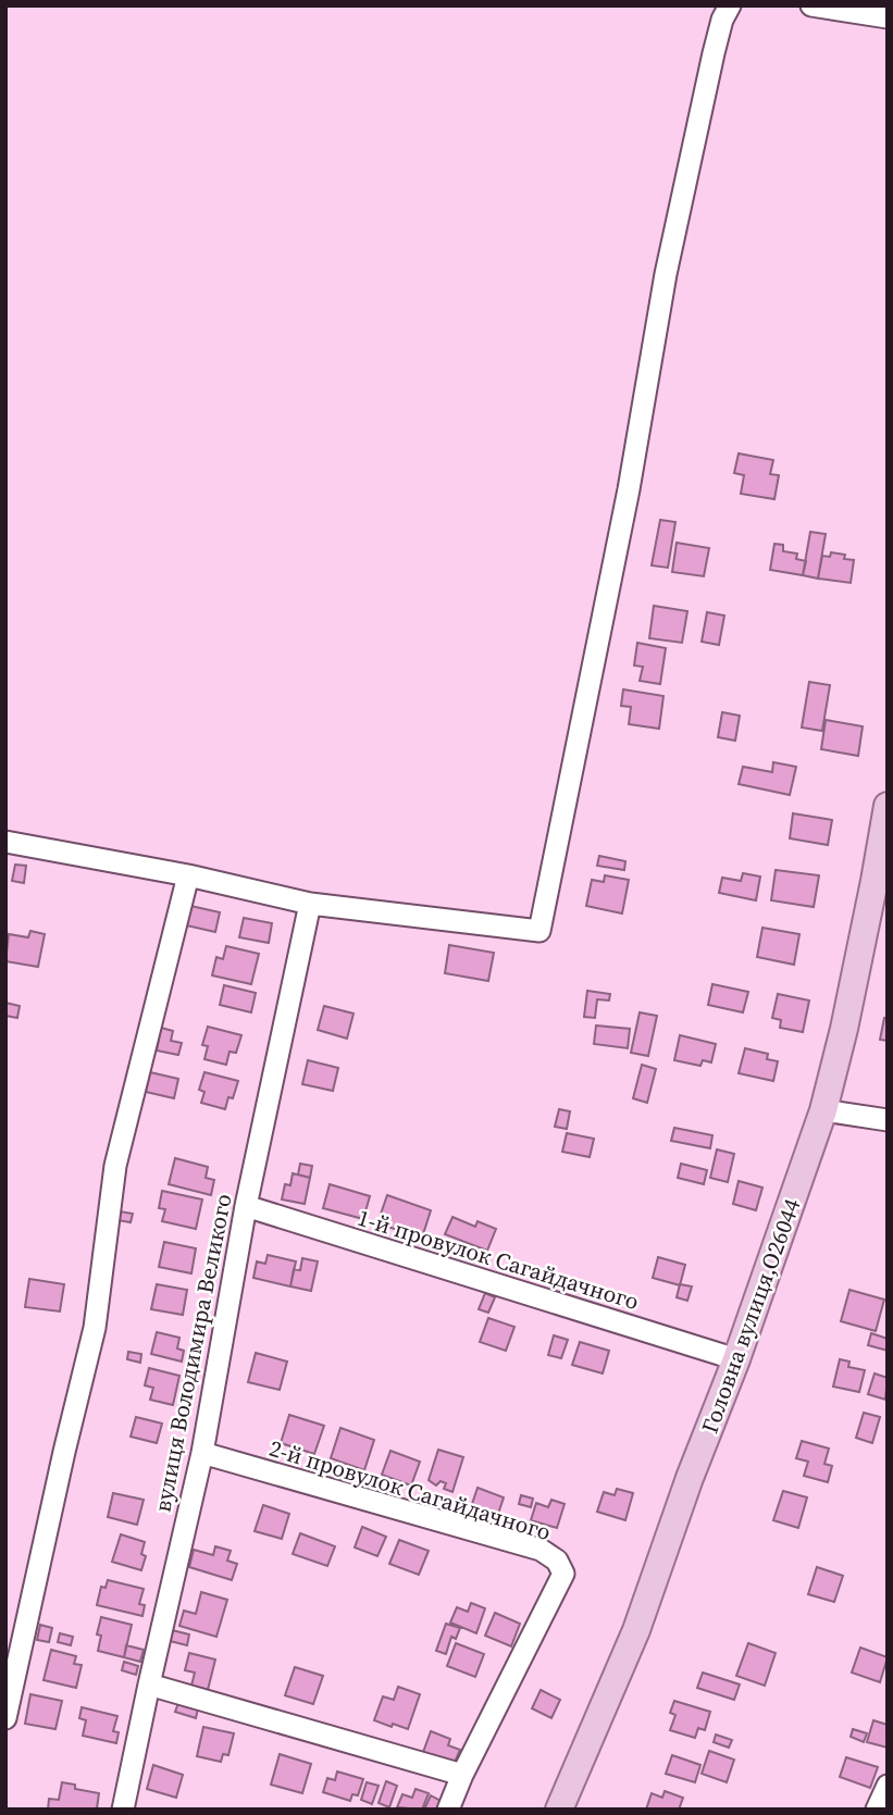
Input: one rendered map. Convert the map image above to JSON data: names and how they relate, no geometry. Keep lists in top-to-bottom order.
{
  "streets": {
    "main road": ["Головна вулиця,О26044"],
    "street": ["1-й провулок Сагайдачного", "вулиця Володимира Великого", "2-й провулок Сагайдачного"]
  },
  "crossings": [
    ["1-й провулок Сагайдачного", "Головна вулиця,О26044"],
    ["1-й провулок Сагайдачного", "вулиця Володимира Великого"],
    ["вулиця Володимира Великого", "2-й провулок Сагайдачного"]
  ]
}
